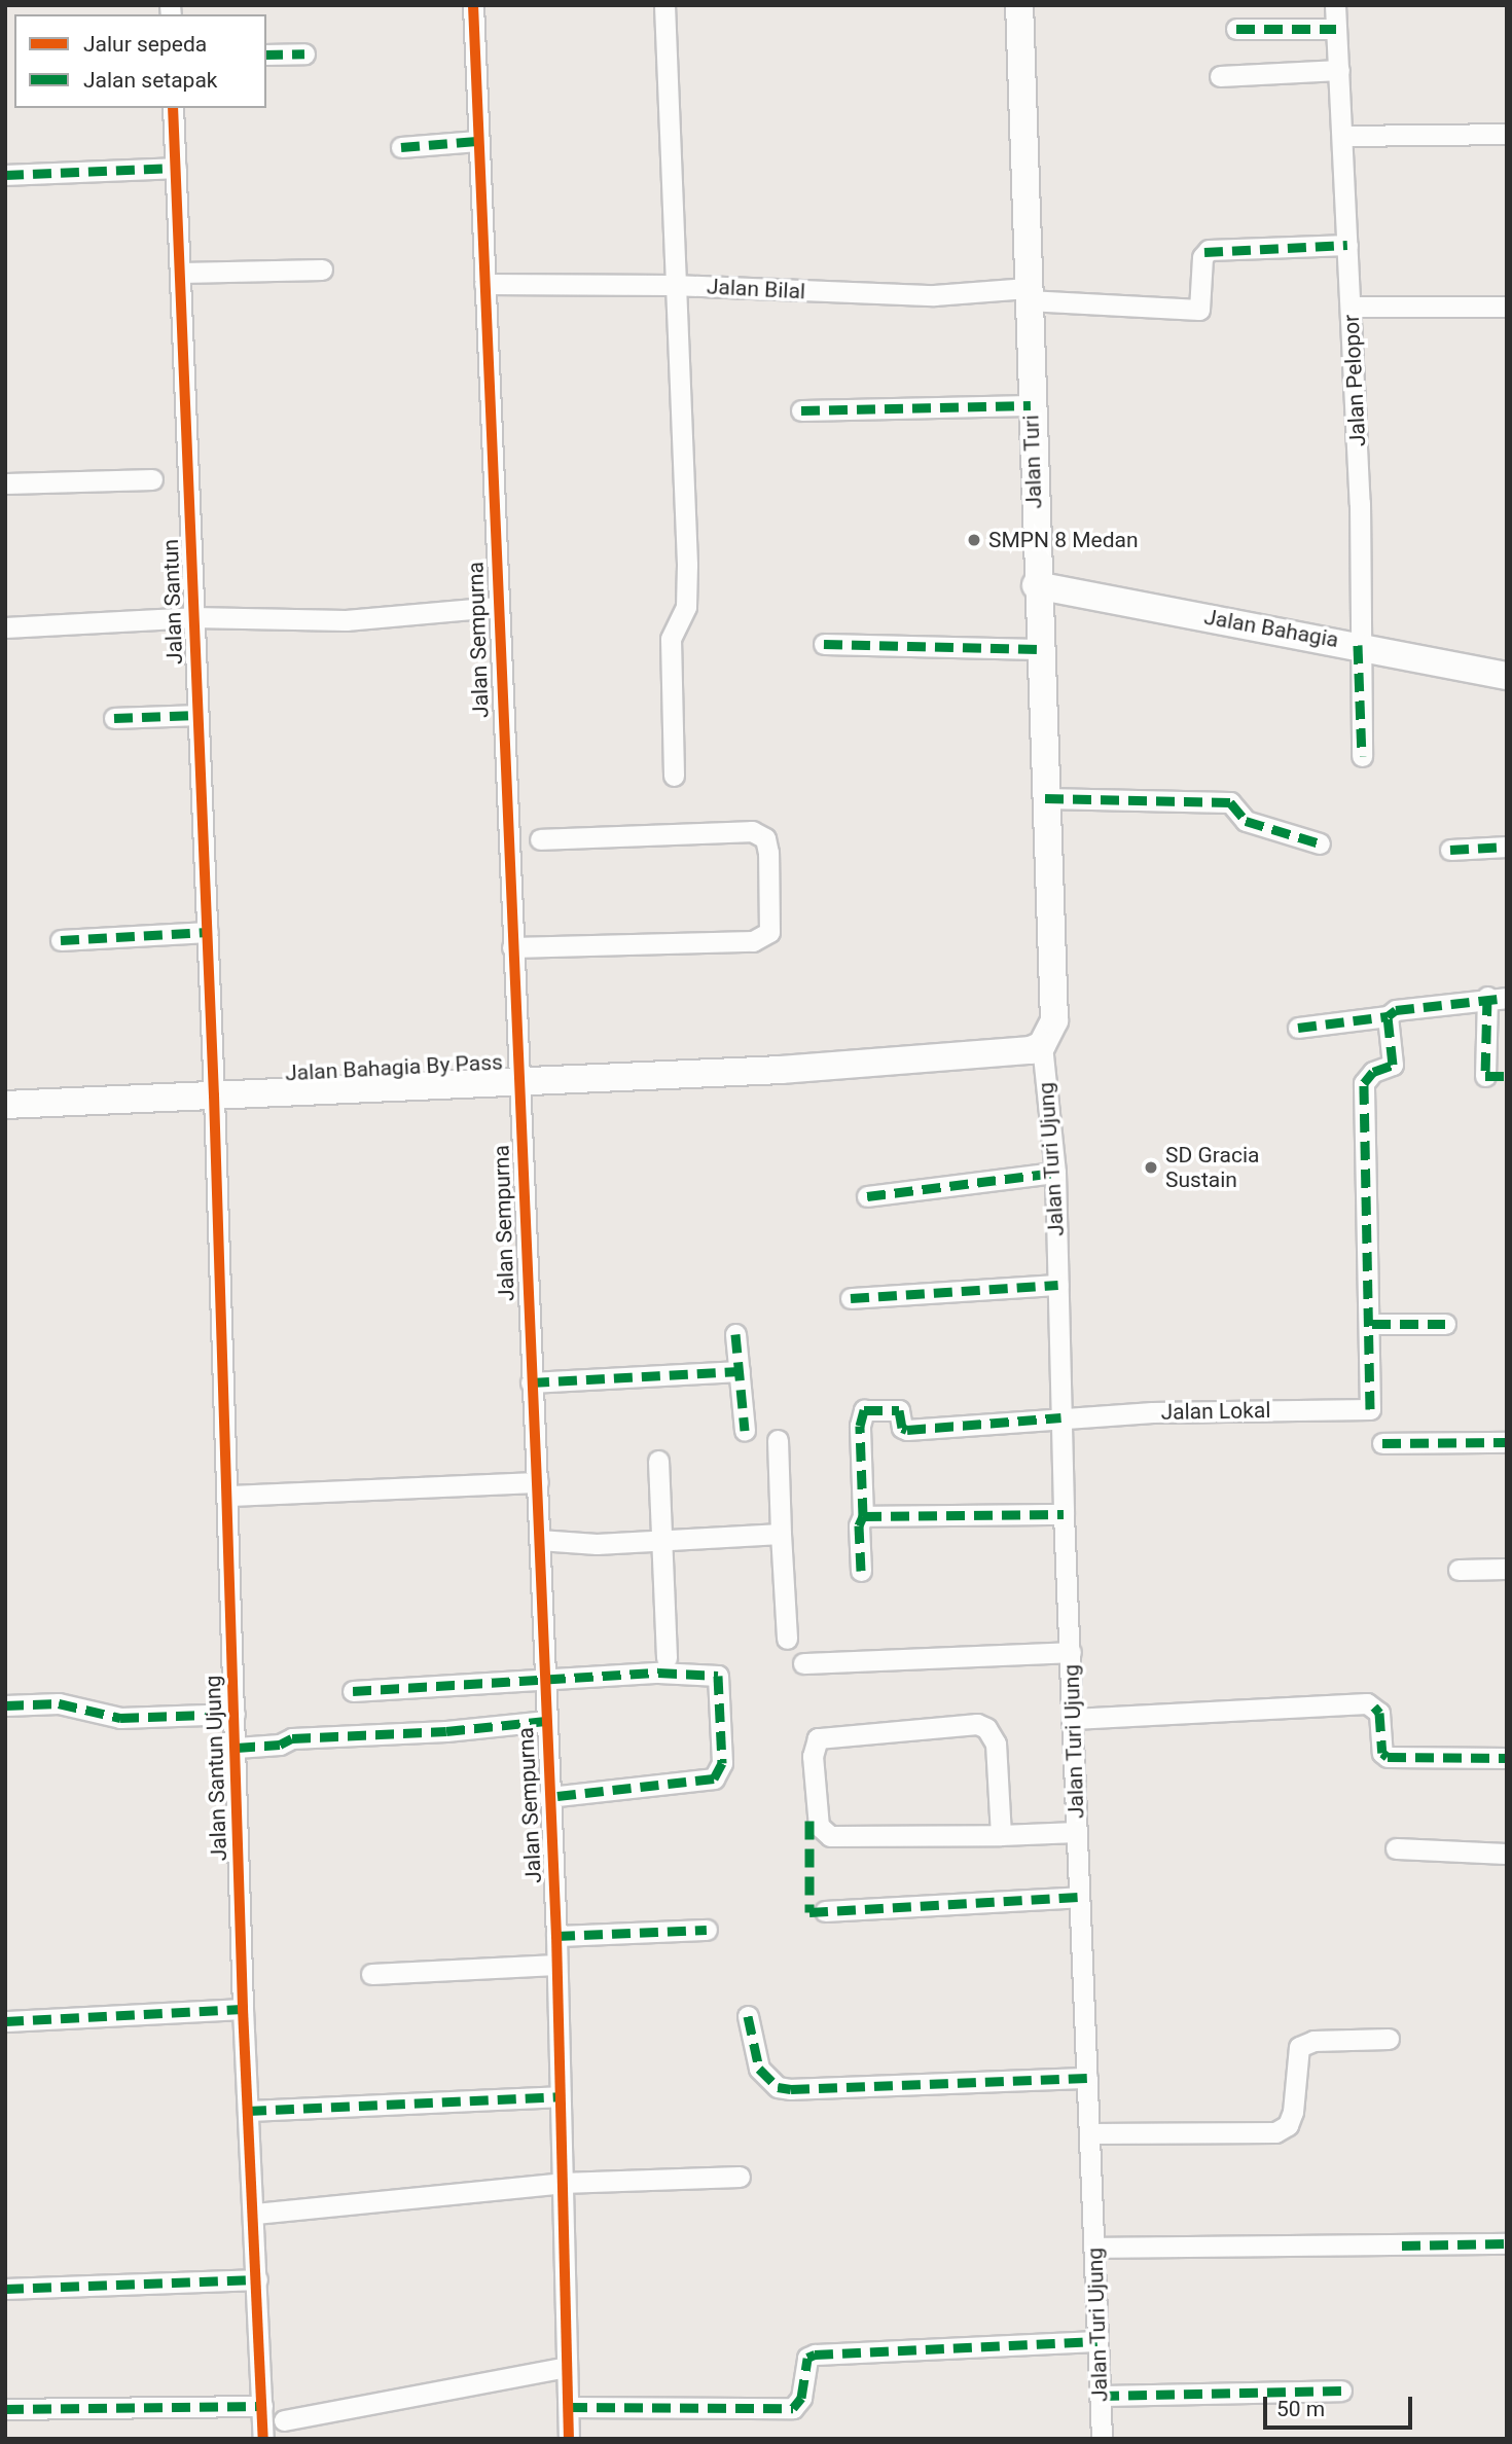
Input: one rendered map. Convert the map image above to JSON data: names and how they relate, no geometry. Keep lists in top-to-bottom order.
{
  "streets": {
    "main road": ["Jalan Turi", "Jalan Bahagia", "Jalan Bahagia By Pass"],
    "street": [
      "Jalan Bilal",
      "Jalan Pelopor",
      "Jalan Santun",
      "Jalan Sempurna",
      "Jalan Turi Ujung",
      "Jalan Lokal",
      "Jalan Santun Ujung"
    ]
  },
  "crossings": [
    ["Jalan Bilal", "Jalan Pelopor"],
    ["Jalan Bilal", "Jalan Turi"],
    ["Jalan Bilal", "Jalan Sempurna"],
    ["Jalan Pelopor", "Jalan Bahagia"],
    ["Jalan Turi", "Jalan Bahagia"],
    ["Jalan Turi", "Jalan Bahagia By Pass"],
    ["Jalan Turi", "Jalan Turi Ujung"],
    ["Jalan Santun", "Jalan Bahagia By Pass"],
    ["Jalan Santun", "Jalan Santun Ujung"],
    ["Jalan Sempurna", "Jalan Bahagia By Pass"],
    ["Jalan Bahagia By Pass", "Jalan Turi Ujung"],
    ["Jalan Bahagia By Pass", "Jalan Santun Ujung"],
    ["Jalan Turi Ujung", "Jalan Lokal"]
  ],
  "places": ["SMPN 8 Medan", "SD Gracia Sustain"],
  "legend": ["Jalur sepeda", "Jalan setapak"],
  "scale_bar": "50 m"
}
